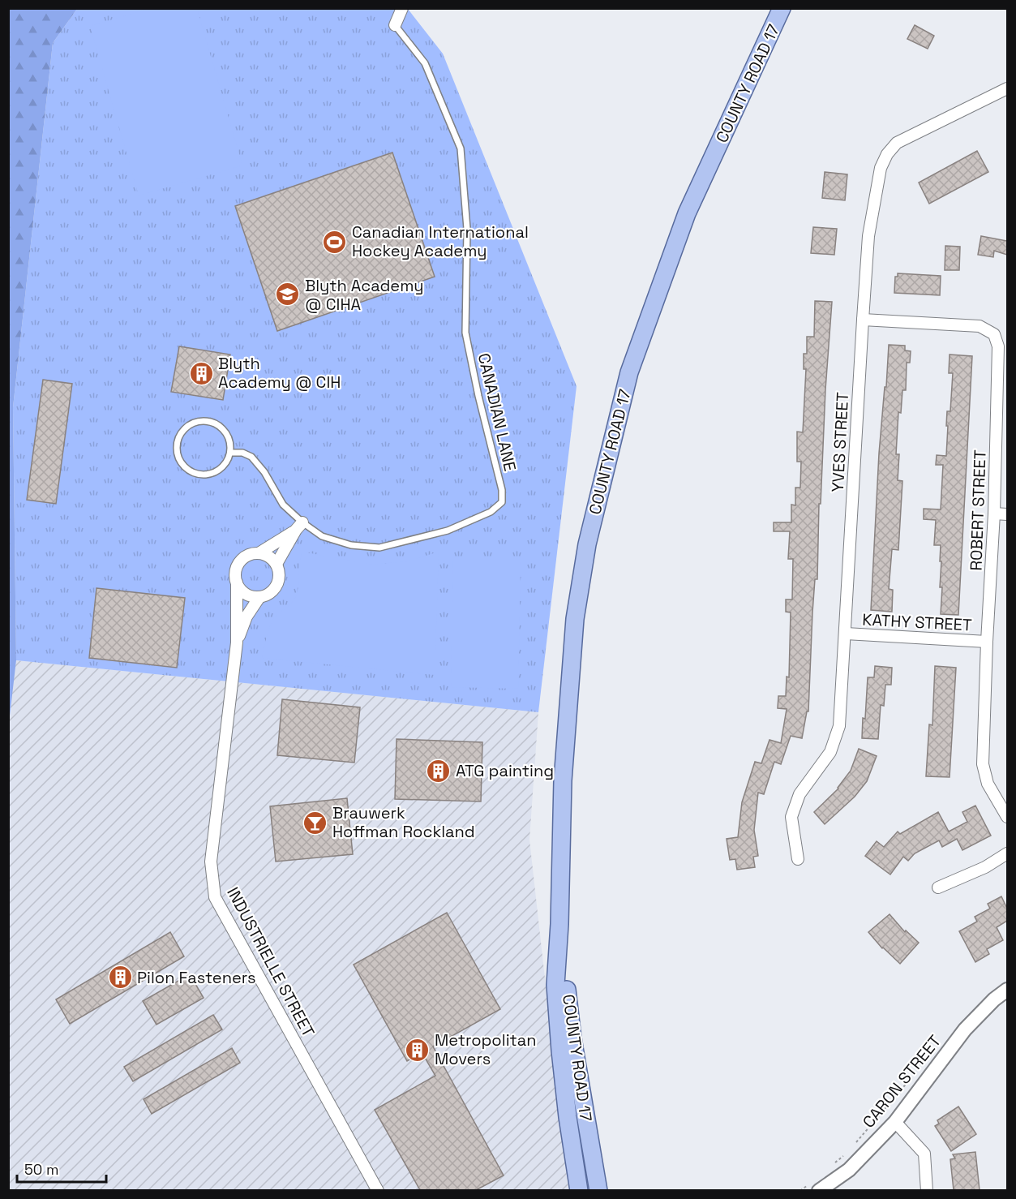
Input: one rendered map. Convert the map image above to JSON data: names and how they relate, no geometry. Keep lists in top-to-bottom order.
{
  "streets": {
    "main road": ["COUNTY ROAD 17"],
    "street": [
      "YVES STREET",
      "ROBERT STREET",
      "KATHY STREET",
      "INDUSTRIELLE STREET",
      "CARON STREET"
    ],
    "lane": ["CANADIAN LANE"]
  },
  "crossings": [
    ["CANADIAN LANE", "INDUSTRIELLE STREET"],
    ["YVES STREET", "ROBERT STREET"],
    ["YVES STREET", "KATHY STREET"],
    ["ROBERT STREET", "KATHY STREET"]
  ],
  "places": {
    "sports": ["Canadian International Hockey Academy"],
    "school or university": ["Blyth Academy @ CIHA"],
    "building": [
      "Blyth Academy @ CIH",
      "ATG painting",
      "Pilon Fasteners",
      "Metropolitan Movers"
    ],
    "bar": ["Brauwerk Hoffman Rockland"]
  },
  "scale_bar": "50 m"
}
